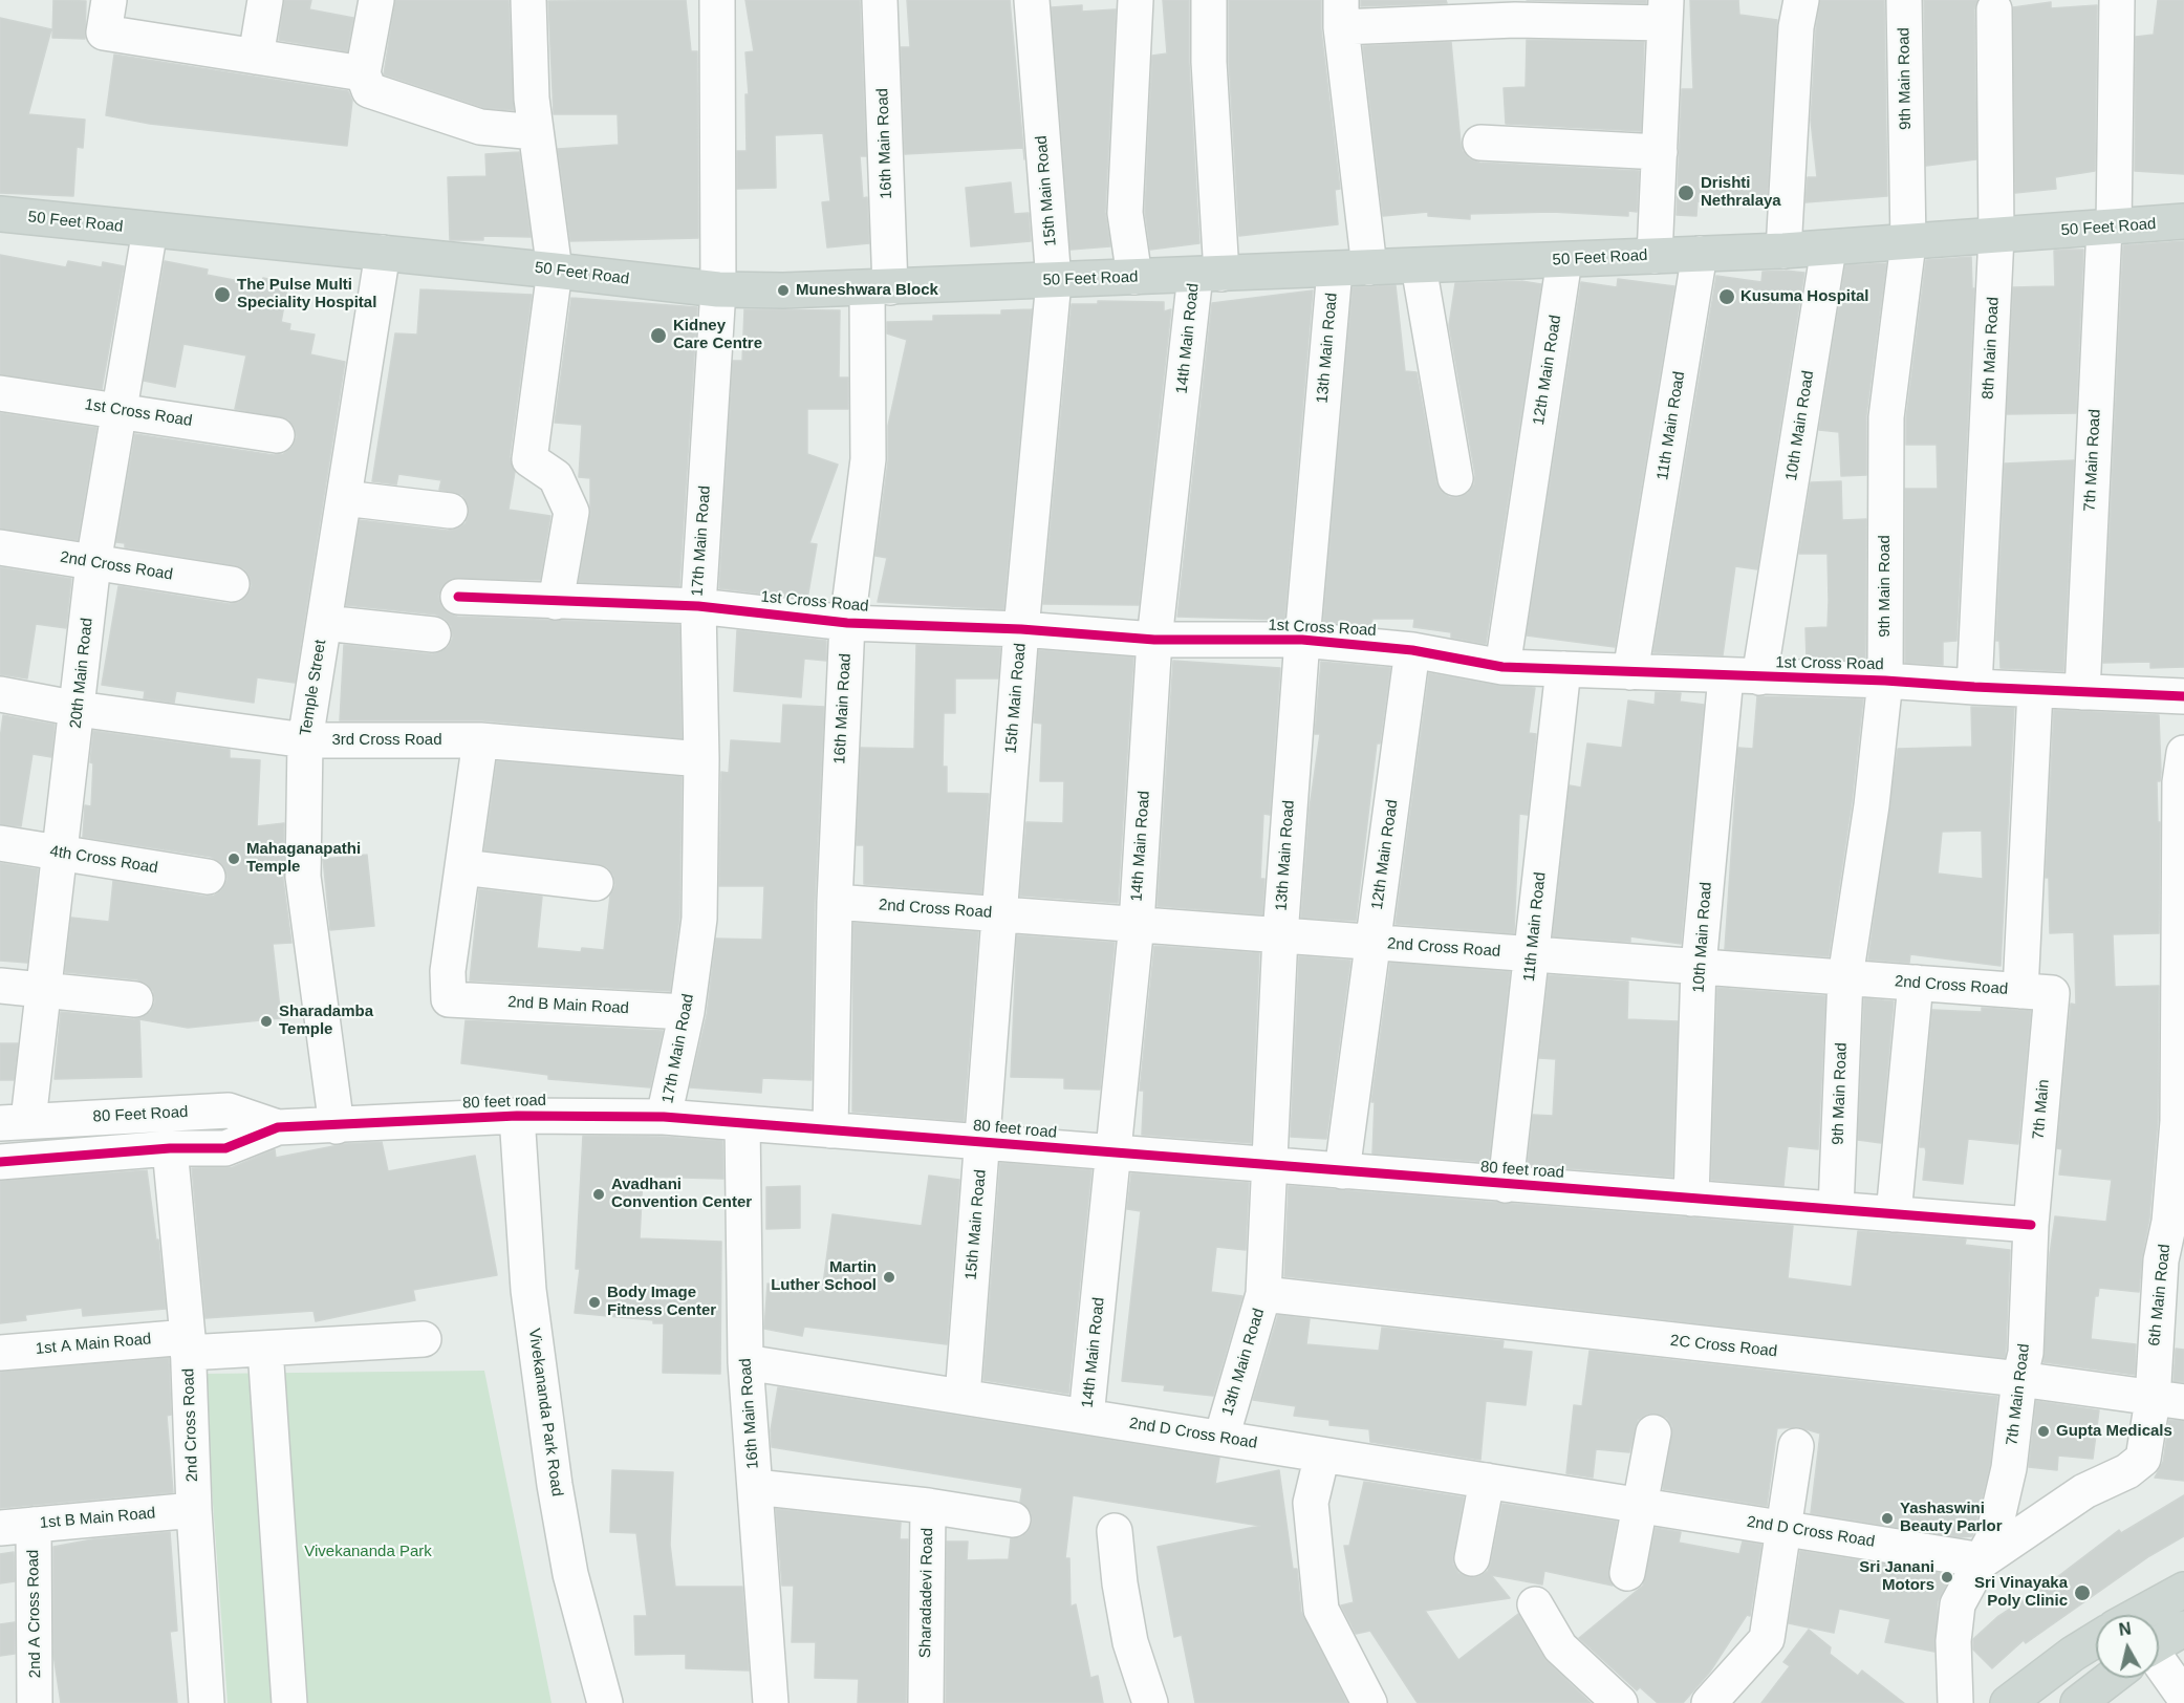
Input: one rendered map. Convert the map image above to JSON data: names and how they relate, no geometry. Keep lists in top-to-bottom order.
{
  "streets": {
    "main road": ["50 Feet Road"],
    "street": [
      "9th Main Road",
      "16th Main Road",
      "15th Main Road",
      "14th Main Road",
      "13th Main Road",
      "8th Main Road",
      "12th Main Road",
      "1st Cross Road",
      "11th Main Road",
      "10th Main Road",
      "7th Main Road",
      "17th Main Road",
      "2nd Cross Road",
      "20th Main Road",
      "Temple Street",
      "3rd Cross Road",
      "4th Cross Road",
      "2nd B Main Road",
      "80 feet road",
      "7th Main",
      "80 Feet Road",
      "6th Main Road",
      "1st A Main Road",
      "2C Cross Road",
      "Vivekananda Park Road",
      "2nd D Cross Road",
      "1st B Main Road",
      "Sharadadevi Road",
      "2nd A Cross Road"
    ]
  },
  "crossings": [
    ["9th Main Road", "50 Feet Road"],
    ["9th Main Road", "1st Cross Road"],
    ["9th Main Road", "2nd Cross Road"],
    ["9th Main Road", "80 feet road"],
    ["16th Main Road", "50 Feet Road"],
    ["16th Main Road", "1st Cross Road"],
    ["16th Main Road", "2nd Cross Road"],
    ["16th Main Road", "80 feet road"],
    ["16th Main Road", "2nd D Cross Road"],
    ["16th Main Road", "Sharadadevi Road"],
    ["15th Main Road", "50 Feet Road"],
    ["15th Main Road", "1st Cross Road"],
    ["15th Main Road", "2nd Cross Road"],
    ["15th Main Road", "80 feet road"],
    ["15th Main Road", "2nd D Cross Road"],
    ["50 Feet Road", "14th Main Road"],
    ["50 Feet Road", "13th Main Road"],
    ["50 Feet Road", "8th Main Road"],
    ["50 Feet Road", "12th Main Road"],
    ["50 Feet Road", "11th Main Road"],
    ["50 Feet Road", "10th Main Road"],
    ["50 Feet Road", "7th Main Road"],
    ["50 Feet Road", "17th Main Road"],
    ["50 Feet Road", "20th Main Road"],
    ["50 Feet Road", "Temple Street"],
    ["14th Main Road", "1st Cross Road"],
    ["14th Main Road", "2nd Cross Road"],
    ["14th Main Road", "80 feet road"],
    ["14th Main Road", "2nd D Cross Road"],
    ["13th Main Road", "1st Cross Road"],
    ["13th Main Road", "2nd Cross Road"],
    ["13th Main Road", "80 feet road"],
    ["13th Main Road", "2C Cross Road"],
    ["13th Main Road", "2nd D Cross Road"],
    ["8th Main Road", "1st Cross Road"],
    ["12th Main Road", "1st Cross Road"],
    ["12th Main Road", "2nd Cross Road"],
    ["12th Main Road", "80 feet road"],
    ["1st Cross Road", "11th Main Road"],
    ["1st Cross Road", "10th Main Road"],
    ["1st Cross Road", "7th Main Road"],
    ["1st Cross Road", "17th Main Road"],
    ["1st Cross Road", "20th Main Road"],
    ["11th Main Road", "2nd Cross Road"],
    ["11th Main Road", "80 feet road"],
    ["10th Main Road", "2nd Cross Road"],
    ["10th Main Road", "80 feet road"],
    ["7th Main Road", "80 feet road"],
    ["7th Main Road", "7th Main"],
    ["7th Main Road", "6th Main Road"],
    ["7th Main Road", "2C Cross Road"],
    ["7th Main Road", "2nd D Cross Road"],
    ["17th Main Road", "3rd Cross Road"],
    ["17th Main Road", "2nd B Main Road"],
    ["17th Main Road", "80 feet road"],
    ["2nd Cross Road", "20th Main Road"],
    ["2nd Cross Road", "80 feet road"],
    ["2nd Cross Road", "7th Main"],
    ["2nd Cross Road", "1st A Main Road"],
    ["2nd Cross Road", "1st B Main Road"],
    ["20th Main Road", "3rd Cross Road"],
    ["20th Main Road", "4th Cross Road"],
    ["20th Main Road", "80 Feet Road"],
    ["Temple Street", "3rd Cross Road"],
    ["Temple Street", "80 feet road"],
    ["80 feet road", "7th Main"],
    ["80 feet road", "80 Feet Road"],
    ["80 feet road", "Vivekananda Park Road"],
    ["6th Main Road", "2C Cross Road"],
    ["6th Main Road", "2nd D Cross Road"],
    ["1st B Main Road", "2nd A Cross Road"]
  ],
  "parks": ["Vivekananda Park"],
  "places": [
    "Drishti Nethralaya",
    "Muneshwara Block",
    "The Pulse Multi Speciality Hospital",
    "Kusuma Hospital",
    "Kidney Care Centre",
    "Mahaganapathi Temple",
    "Sharadamba Temple",
    "Avadhani Convention Center",
    "Martin Luther School",
    "Body Image Fitness Center",
    "Gupta Medicals",
    "Yashaswini Beauty Parlor",
    "Sri Janani Motors",
    "Sri Vinayaka Poly Clinic"
  ],
  "north": "top"
}
